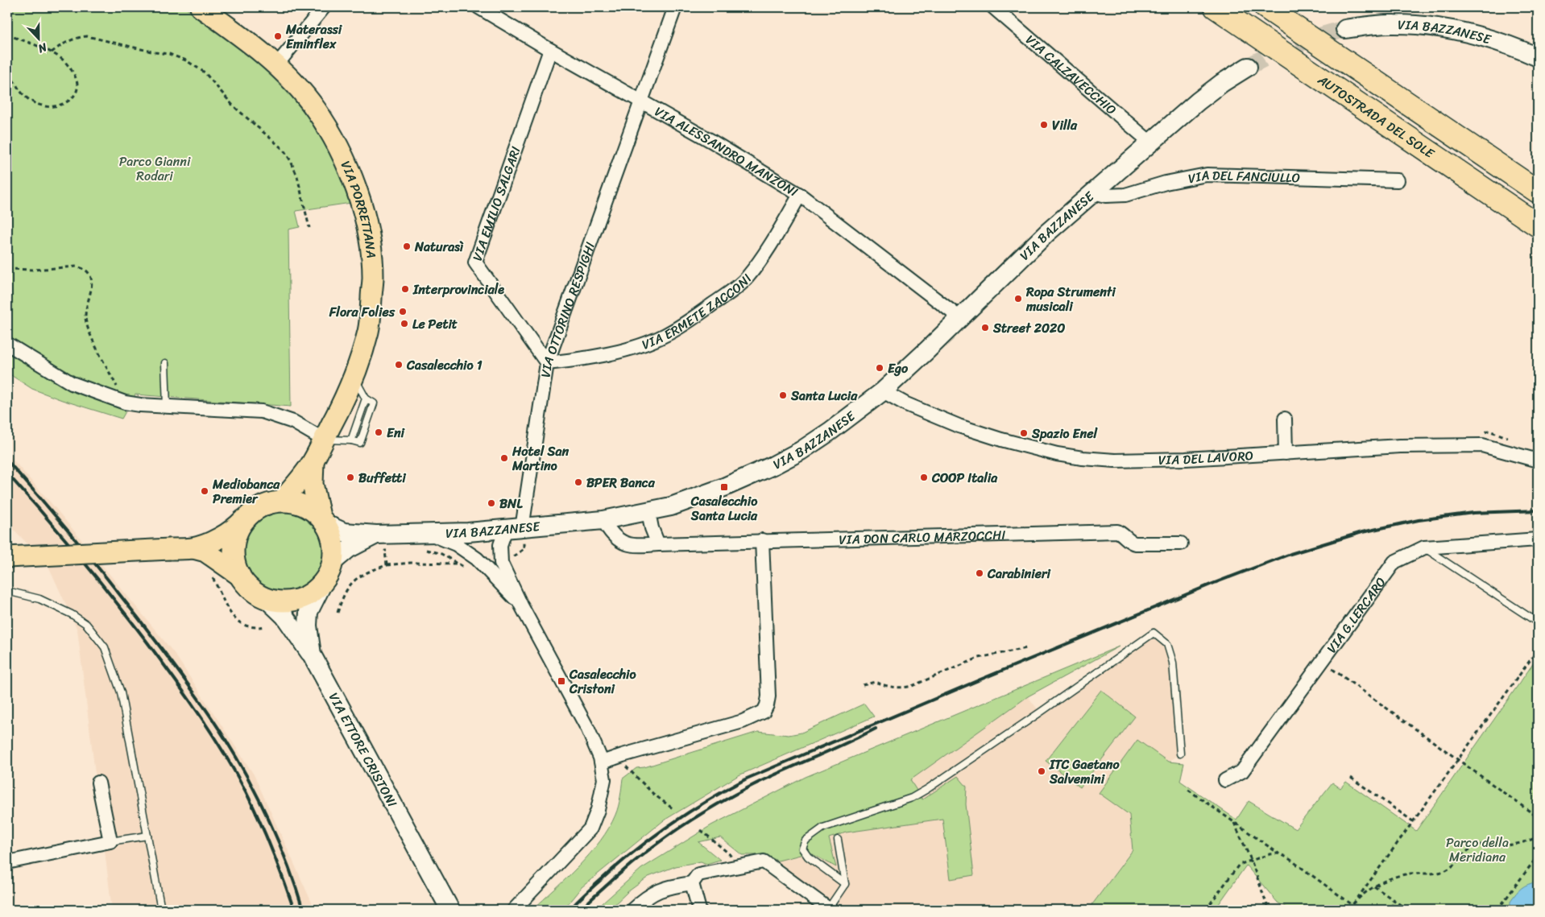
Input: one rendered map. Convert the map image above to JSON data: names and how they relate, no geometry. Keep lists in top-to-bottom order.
{
  "streets": {
    "highway": ["AUTOSTRADA DEL SOLE"],
    "main road": ["VIA BAZZANESE", "VIA PORRETTANA", "VIA ETTORE CRISTONI"],
    "street": [
      "VIA CALZAVECCHIO",
      "VIA ALESSANDRO MANZONI",
      "VIA DEL FANCIULLO",
      "VIA EMILIO SALGARI",
      "VIA ERMETE ZACCONI",
      "VIA OTTORINO RESPIGHI",
      "VIA DEL LAVORO",
      "VIA DON CARLO MARZOCCHI",
      "VIA G.LERCARO"
    ]
  },
  "crossings": [
    ["VIA BAZZANESE", "VIA CALZAVECCHIO"],
    ["VIA BAZZANESE", "VIA ALESSANDRO MANZONI"],
    ["VIA BAZZANESE", "VIA DEL FANCIULLO"],
    ["VIA BAZZANESE", "VIA PORRETTANA"],
    ["VIA BAZZANESE", "VIA OTTORINO RESPIGHI"],
    ["VIA BAZZANESE", "VIA DEL LAVORO"],
    ["VIA BAZZANESE", "VIA DON CARLO MARZOCCHI"],
    ["VIA BAZZANESE", "VIA ETTORE CRISTONI"],
    ["VIA ALESSANDRO MANZONI", "VIA EMILIO SALGARI"],
    ["VIA ALESSANDRO MANZONI", "VIA ERMETE ZACCONI"],
    ["VIA ALESSANDRO MANZONI", "VIA OTTORINO RESPIGHI"],
    ["VIA EMILIO SALGARI", "VIA ERMETE ZACCONI"],
    ["VIA EMILIO SALGARI", "VIA OTTORINO RESPIGHI"],
    ["VIA PORRETTANA", "VIA ETTORE CRISTONI"],
    ["VIA ERMETE ZACCONI", "VIA OTTORINO RESPIGHI"]
  ],
  "parks": ["Parco Gianni Rodari", "Parco della Meridiana"],
  "places": {
    "other": [
      "Materassi Eminflex",
      "Villa",
      "Naturasì",
      "Interprovinciale",
      "Ropa Strumenti musicali",
      "Flora Folies",
      "Le Petit",
      "Street 2020",
      "Casalecchio 1",
      "Ego",
      "Santa Lucia",
      "Eni",
      "Spazio Enel",
      "Hotel San Martino",
      "Buffetti",
      "COOP Italia",
      "BPER Banca",
      "Mediobanca Premier",
      "BNL",
      "Carabinieri",
      "ITC Gaetano Salvemini"
    ],
    "transit": ["Casalecchio Santa Lucia", "Casalecchio Cristoni"]
  },
  "north": "bottom"
}
